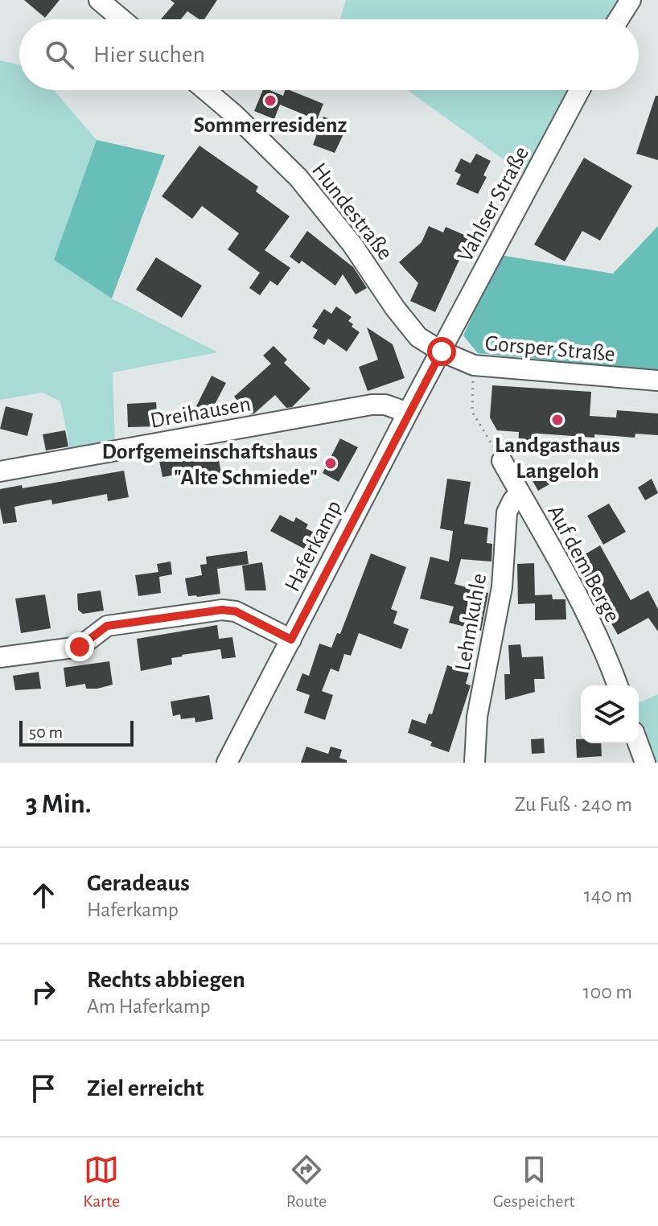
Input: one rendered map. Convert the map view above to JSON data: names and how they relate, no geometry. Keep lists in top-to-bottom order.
{
  "streets": {
    "street": [
      "Vahlser Straße",
      "Hundestraße",
      "Gorsper Straße",
      "Dreihausen",
      "Haferkamp",
      "Auf dem Berge",
      "Lehmkuhle"
    ]
  },
  "crossings": [
    ["Vahlser Straße", "Hundestraße"],
    ["Vahlser Straße", "Gorsper Straße"],
    ["Vahlser Straße", "Haferkamp"],
    ["Hundestraße", "Gorsper Straße"],
    ["Hundestraße", "Haferkamp"],
    ["Gorsper Straße", "Haferkamp"],
    ["Dreihausen", "Haferkamp"],
    ["Auf dem Berge", "Lehmkuhle"]
  ],
  "places": ["Sommerresidenz", "Landgasthaus Langeloh", "Dorfgemeinschaftshaus \"Alte Schmiede\""],
  "scale_bar": "50 m",
  "page": {
    "search": "Hier suchen",
    "scale": "50 m",
    "heading": ["3 Min.", "Zu Fuß · 240 m"],
    "list": [
      ["Geradeaus", "Haferkamp", "140 m"],
      ["Rechts abbiegen", "Am Haferkamp", "100 m"],
      "Ziel erreicht"
    ],
    "nav": ["Karte", "Route", "Gespeichert"]
  }
}
